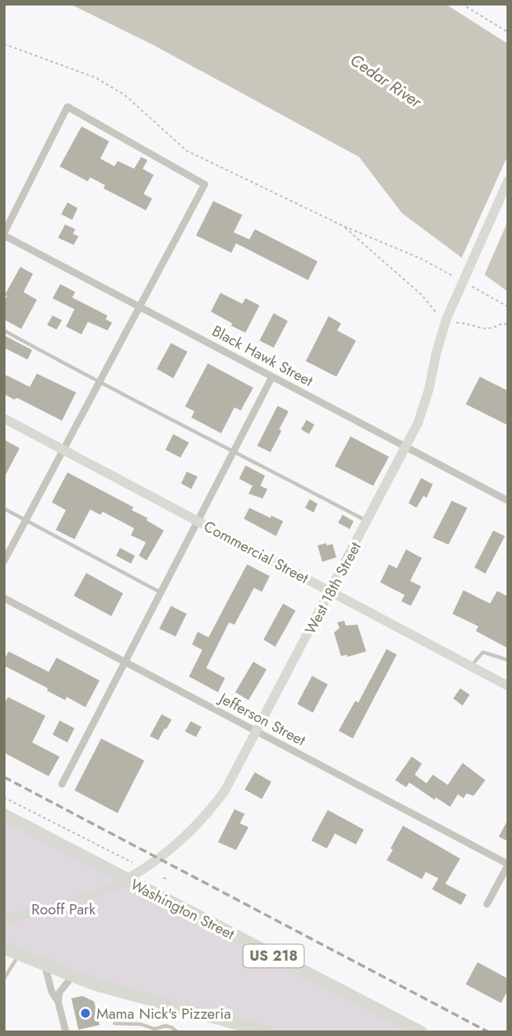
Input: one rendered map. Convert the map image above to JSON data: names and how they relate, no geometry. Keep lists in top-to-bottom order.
{
  "streets": {
    "highway": ["Washington Street", "US 218"],
    "main road": ["Commercial Street", "West 18th Street"],
    "street": ["Black Hawk Street", "Jefferson Street"]
  },
  "crossings": [
    ["Black Hawk Street", "West 18th Street"],
    ["Commercial Street", "West 18th Street"],
    ["West 18th Street", "Jefferson Street"],
    ["West 18th Street", "Washington Street"]
  ],
  "water": ["Cedar River"],
  "parks": ["Rooff Park"],
  "places": ["Mama Nick's Pizzeria"]
}
